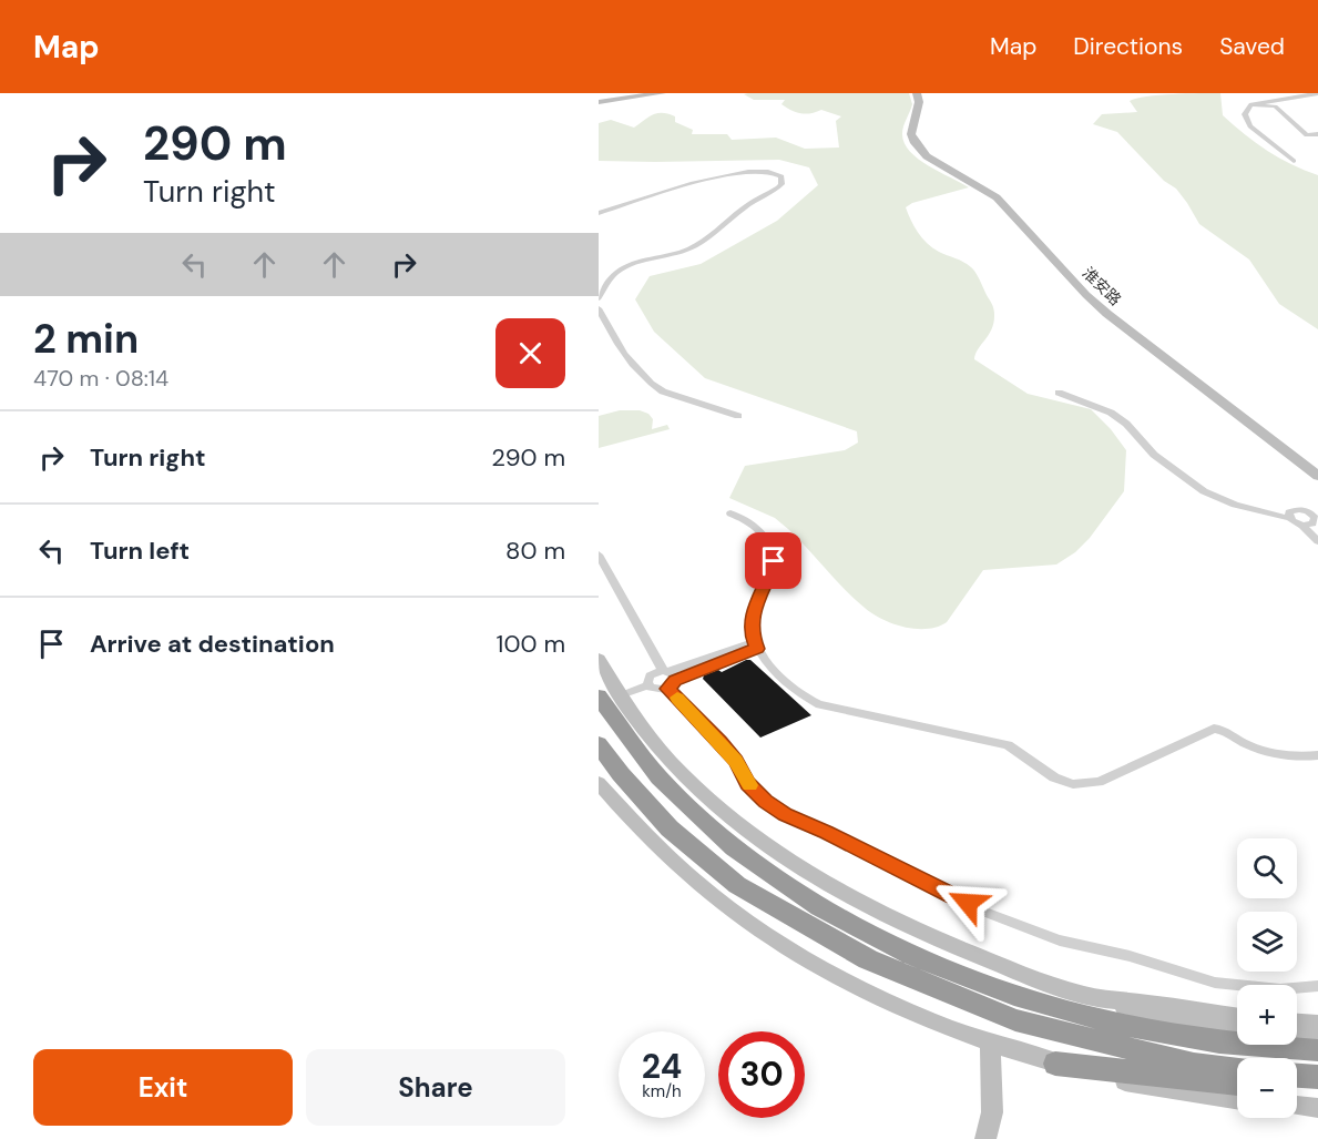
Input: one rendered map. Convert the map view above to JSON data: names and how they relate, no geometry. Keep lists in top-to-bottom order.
{
  "streets": {
    "main road": ["淮安路"]
  },
  "page": {
    "header": "Map",
    "nav": ["Map", "Directions", "Saved"],
    "turn": ["290 m", "Turn right"],
    "heading": ["2 min", "470 m · 08:14"],
    "list": [
      {
        "name": "Turn right",
        "value": "290 m"
      },
      {
        "name": "Turn left",
        "value": "80 m"
      },
      {
        "name": "Arrive at destination",
        "value": "100 m"
      }
    ],
    "map_buttons": ["+", "−"],
    "speed": "24 km/h",
    "limit": "30",
    "buttons": ["Exit", "Share"]
  }
}
